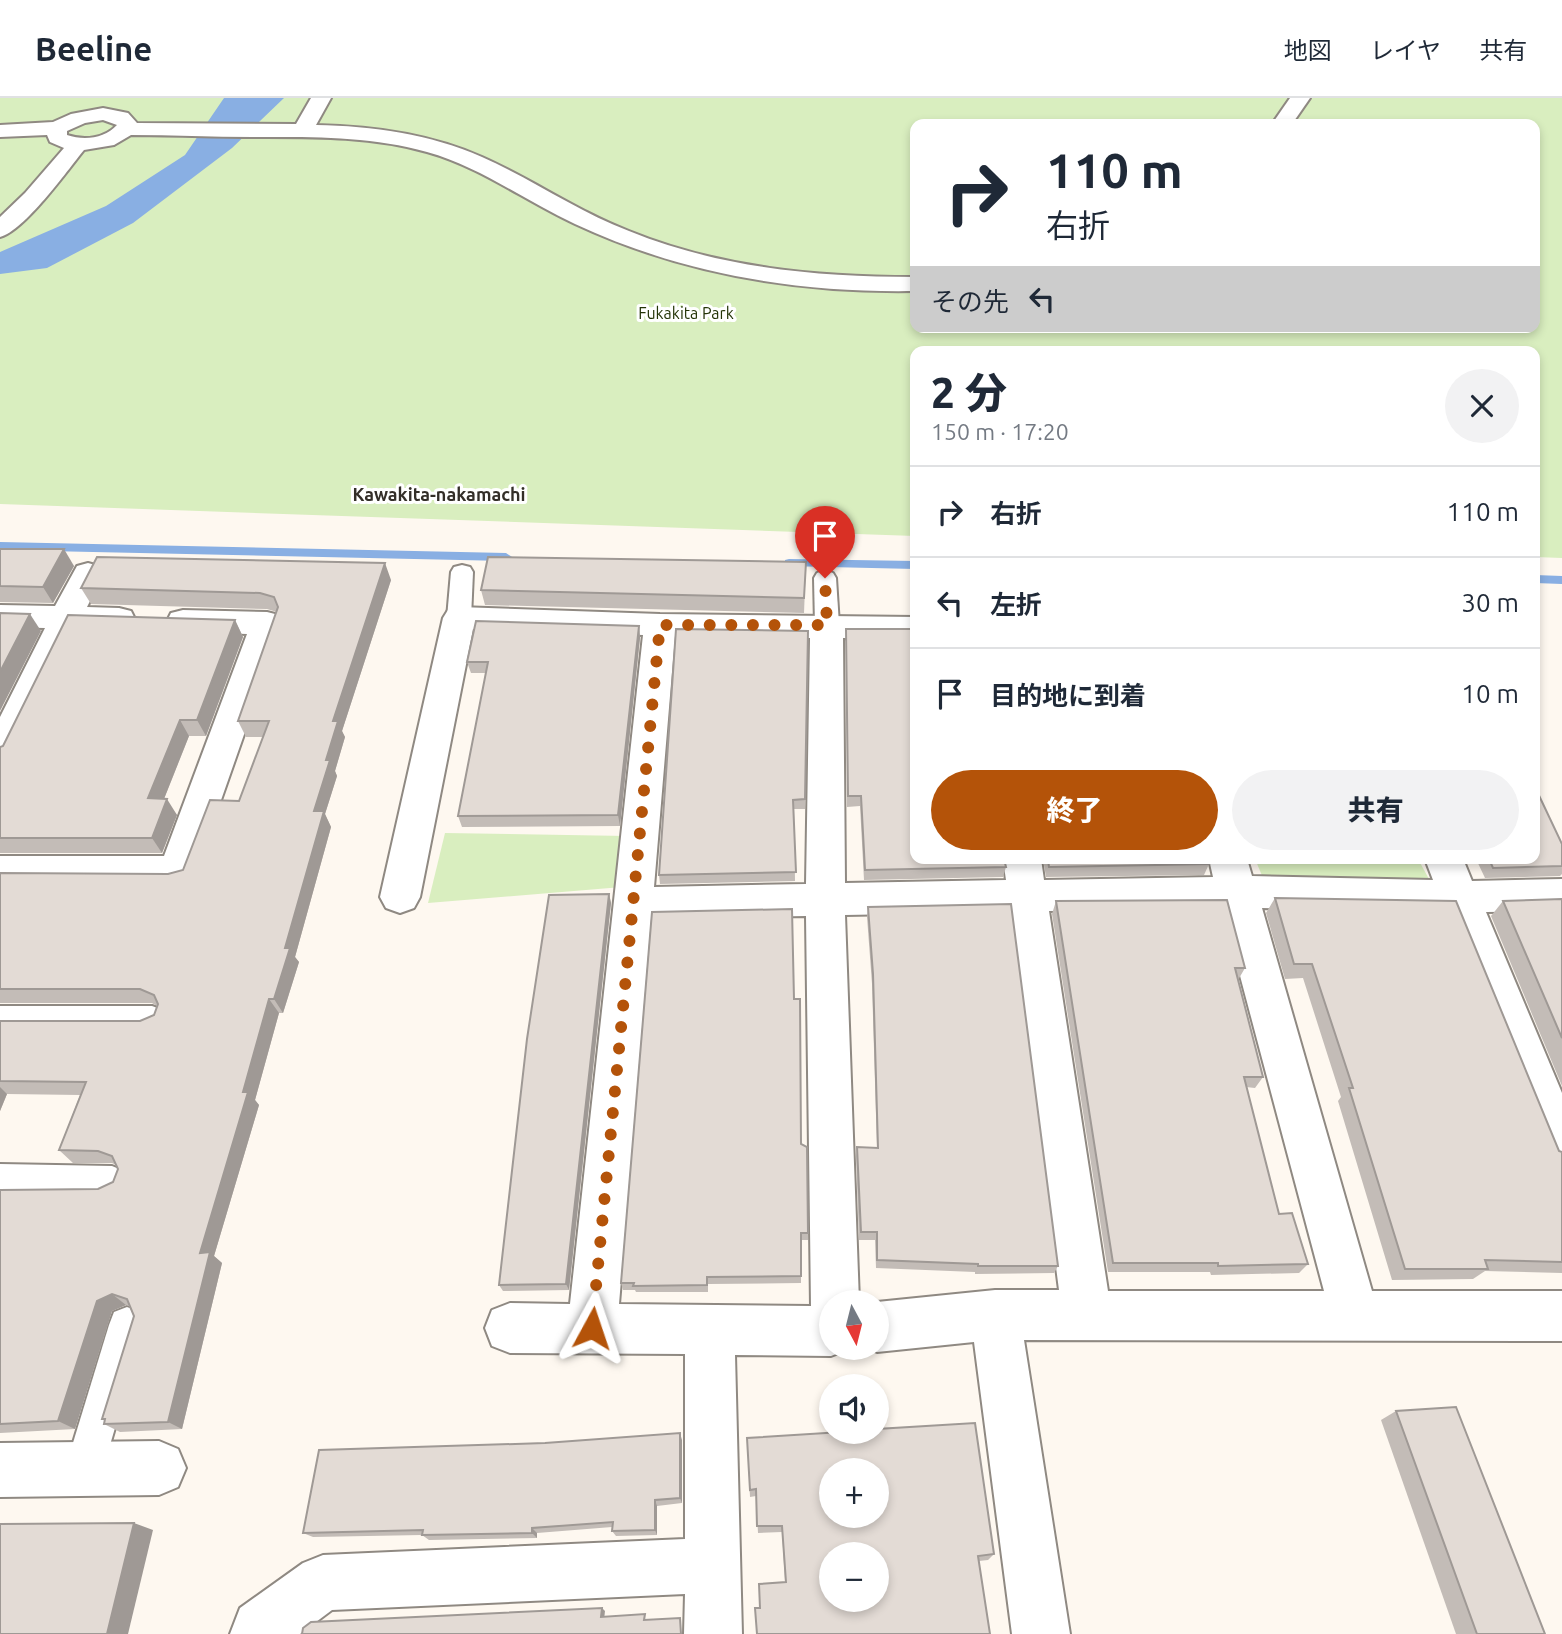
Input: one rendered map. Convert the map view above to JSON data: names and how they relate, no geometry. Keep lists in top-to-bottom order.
{
  "districts": ["Kawakita-nakamachi"],
  "parks": ["Fukakita Park"],
  "north": "bottom",
  "page": {
    "header": "Beeline",
    "nav": ["地図", "レイヤ", "共有"],
    "turn": ["110 m", "右折"],
    "then": "その先",
    "heading": ["2 分", "150 m · 17:20"],
    "list": [
      {
        "name": "右折",
        "value": "110 m"
      },
      {
        "name": "左折",
        "value": "30 m"
      },
      {
        "name": "目的地に到着",
        "value": "10 m"
      }
    ],
    "buttons": ["終了", "共有"],
    "map_buttons": ["+", "−"]
  }
}
